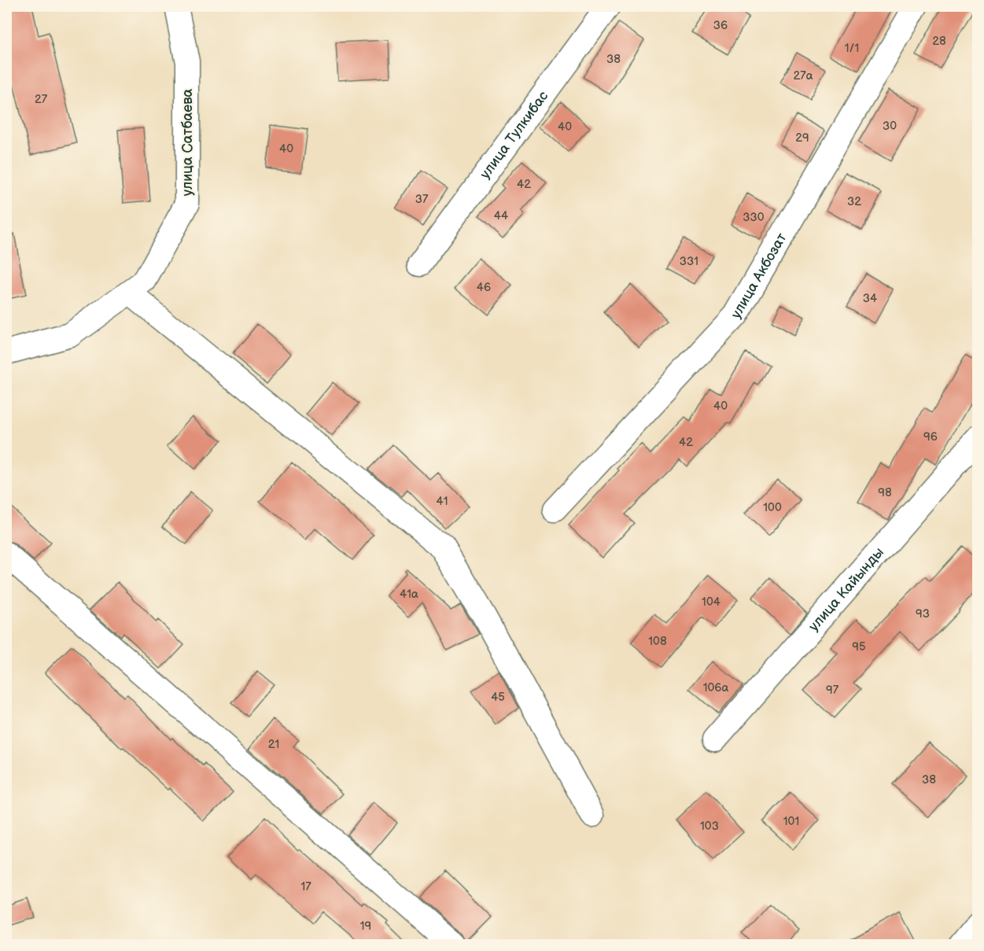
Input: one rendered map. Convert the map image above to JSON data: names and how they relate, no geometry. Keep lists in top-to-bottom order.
{
  "streets": {
    "street": [
      "улица Тулкибас",
      "улица Сатбаева",
      "улица Акбозат",
      "улица Кайынды"
    ]
  },
  "house_numbers": [
    "36",
    "28",
    "1/1",
    "38",
    "27а",
    "27",
    "30",
    "40",
    "29",
    "40",
    "42",
    "37",
    "32",
    "44",
    "330",
    "331",
    "46",
    "34",
    "40",
    "96",
    "42",
    "98",
    "41",
    "100",
    "41а",
    "104",
    "93",
    "108",
    "95",
    "106а",
    "97",
    "45",
    "21",
    "38",
    "101",
    "103",
    "17",
    "19"
  ]
}
